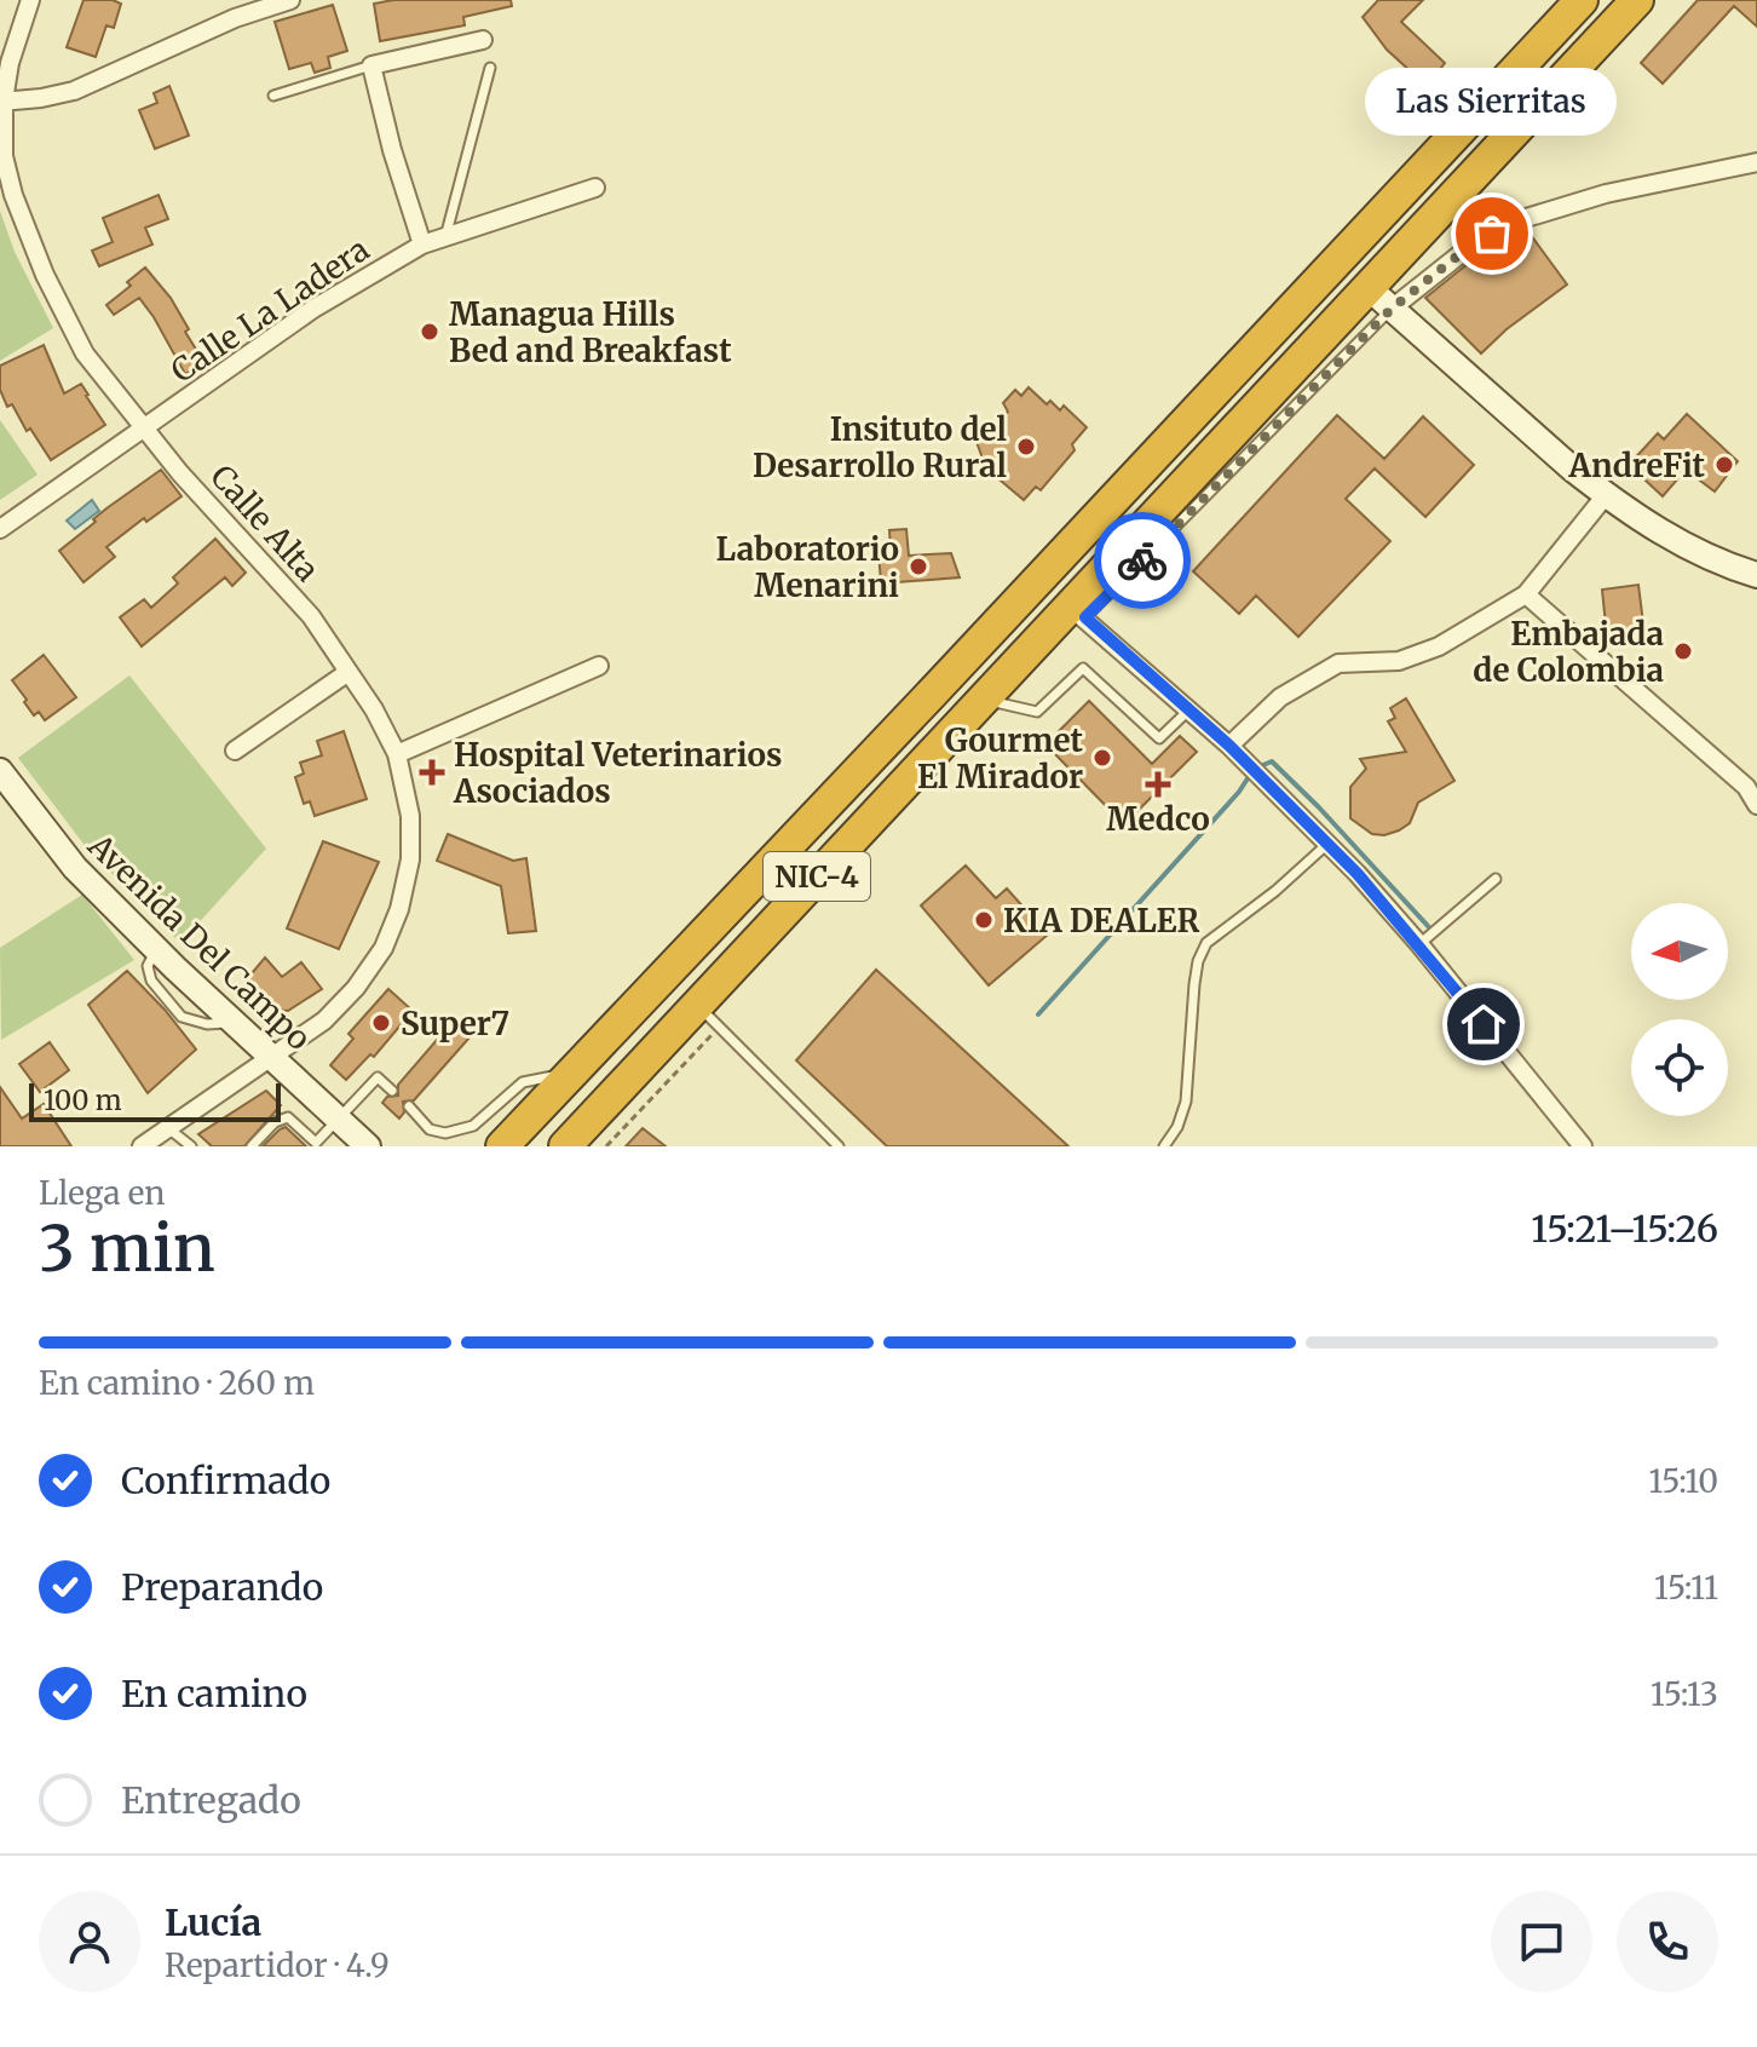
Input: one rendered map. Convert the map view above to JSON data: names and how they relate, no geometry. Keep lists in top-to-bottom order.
{
  "streets": {
    "highway": ["NIC-4"],
    "street": ["Calle La Ladera", "Calle Alta", "Avenida Del Campo"]
  },
  "crossings": [
    ["Calle La Ladera", "Calle Alta"],
    ["Calle Alta", "Avenida Del Campo"]
  ],
  "places": {
    "other": [
      "Las Sierritas",
      "Managua Hills Bed and Breakfast",
      "Insituto del Desarrollo Rural",
      "AndreFit",
      "Laboratorio Menarini",
      "Embajada de Colombia",
      "Gourmet El Mirador",
      "KIA DEALER",
      "Super7"
    ],
    "health": ["Hospital Veterinarios Asociados", "Medco"]
  },
  "scale_bar": "100 m",
  "north": "left",
  "page": {
    "bubble": "Las Sierritas",
    "scale": "100 m",
    "heading": ["3 min", "Llega en", "15:21–15:26"],
    "panel": ["Lucía", "Repartidor · 4.9"],
    "bar": "En camino · 260 m",
    "list": [
      ["Confirmado", "15:10"],
      ["Preparando", "15:11"],
      ["En camino", "15:13"],
      "Entregado"
    ]
  }
}
